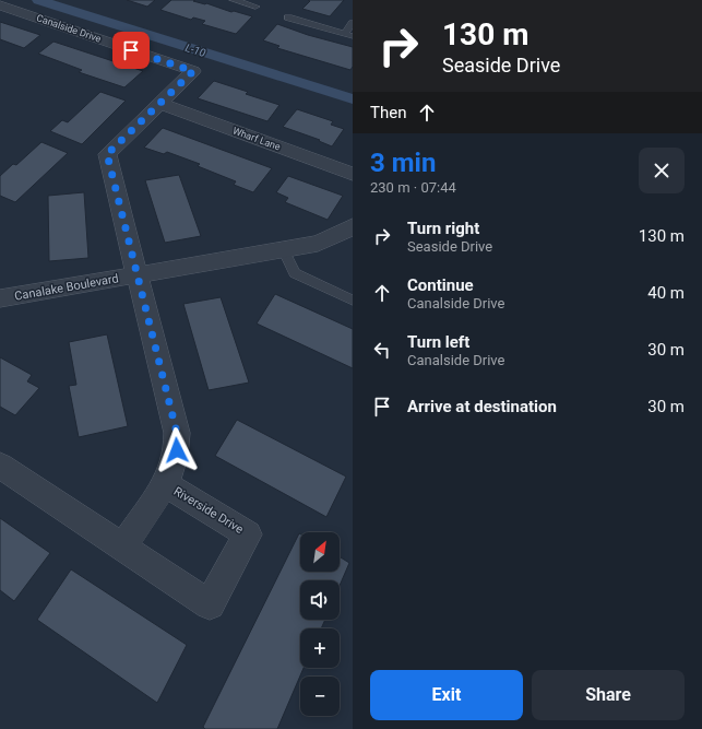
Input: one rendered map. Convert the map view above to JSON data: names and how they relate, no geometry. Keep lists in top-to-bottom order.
{
  "streets": {
    "street": [
      "Canalside Drive",
      "Wharf Lane",
      "Canalake Boulevard",
      "Riverside Drive"
    ]
  },
  "crossings": [
    ["Canalside Drive", "Wharf Lane"]
  ],
  "water": ["L-10"],
  "north": "top right",
  "page": {
    "turn": ["130 m", "Seaside Drive"],
    "then": "Then",
    "heading": ["3 min", "230 m · 07:44"],
    "list": [
      {
        "name": "Turn right",
        "note": "Seaside Drive",
        "value": "130 m"
      },
      {
        "name": "Continue",
        "note": "Canalside Drive",
        "value": "40 m"
      },
      {
        "name": "Turn left",
        "note": "Canalside Drive",
        "value": "30 m"
      },
      {
        "name": "Arrive at destination",
        "value": "30 m"
      }
    ],
    "map_buttons": ["+", "−"],
    "buttons": ["Exit", "Share"]
  }
}
